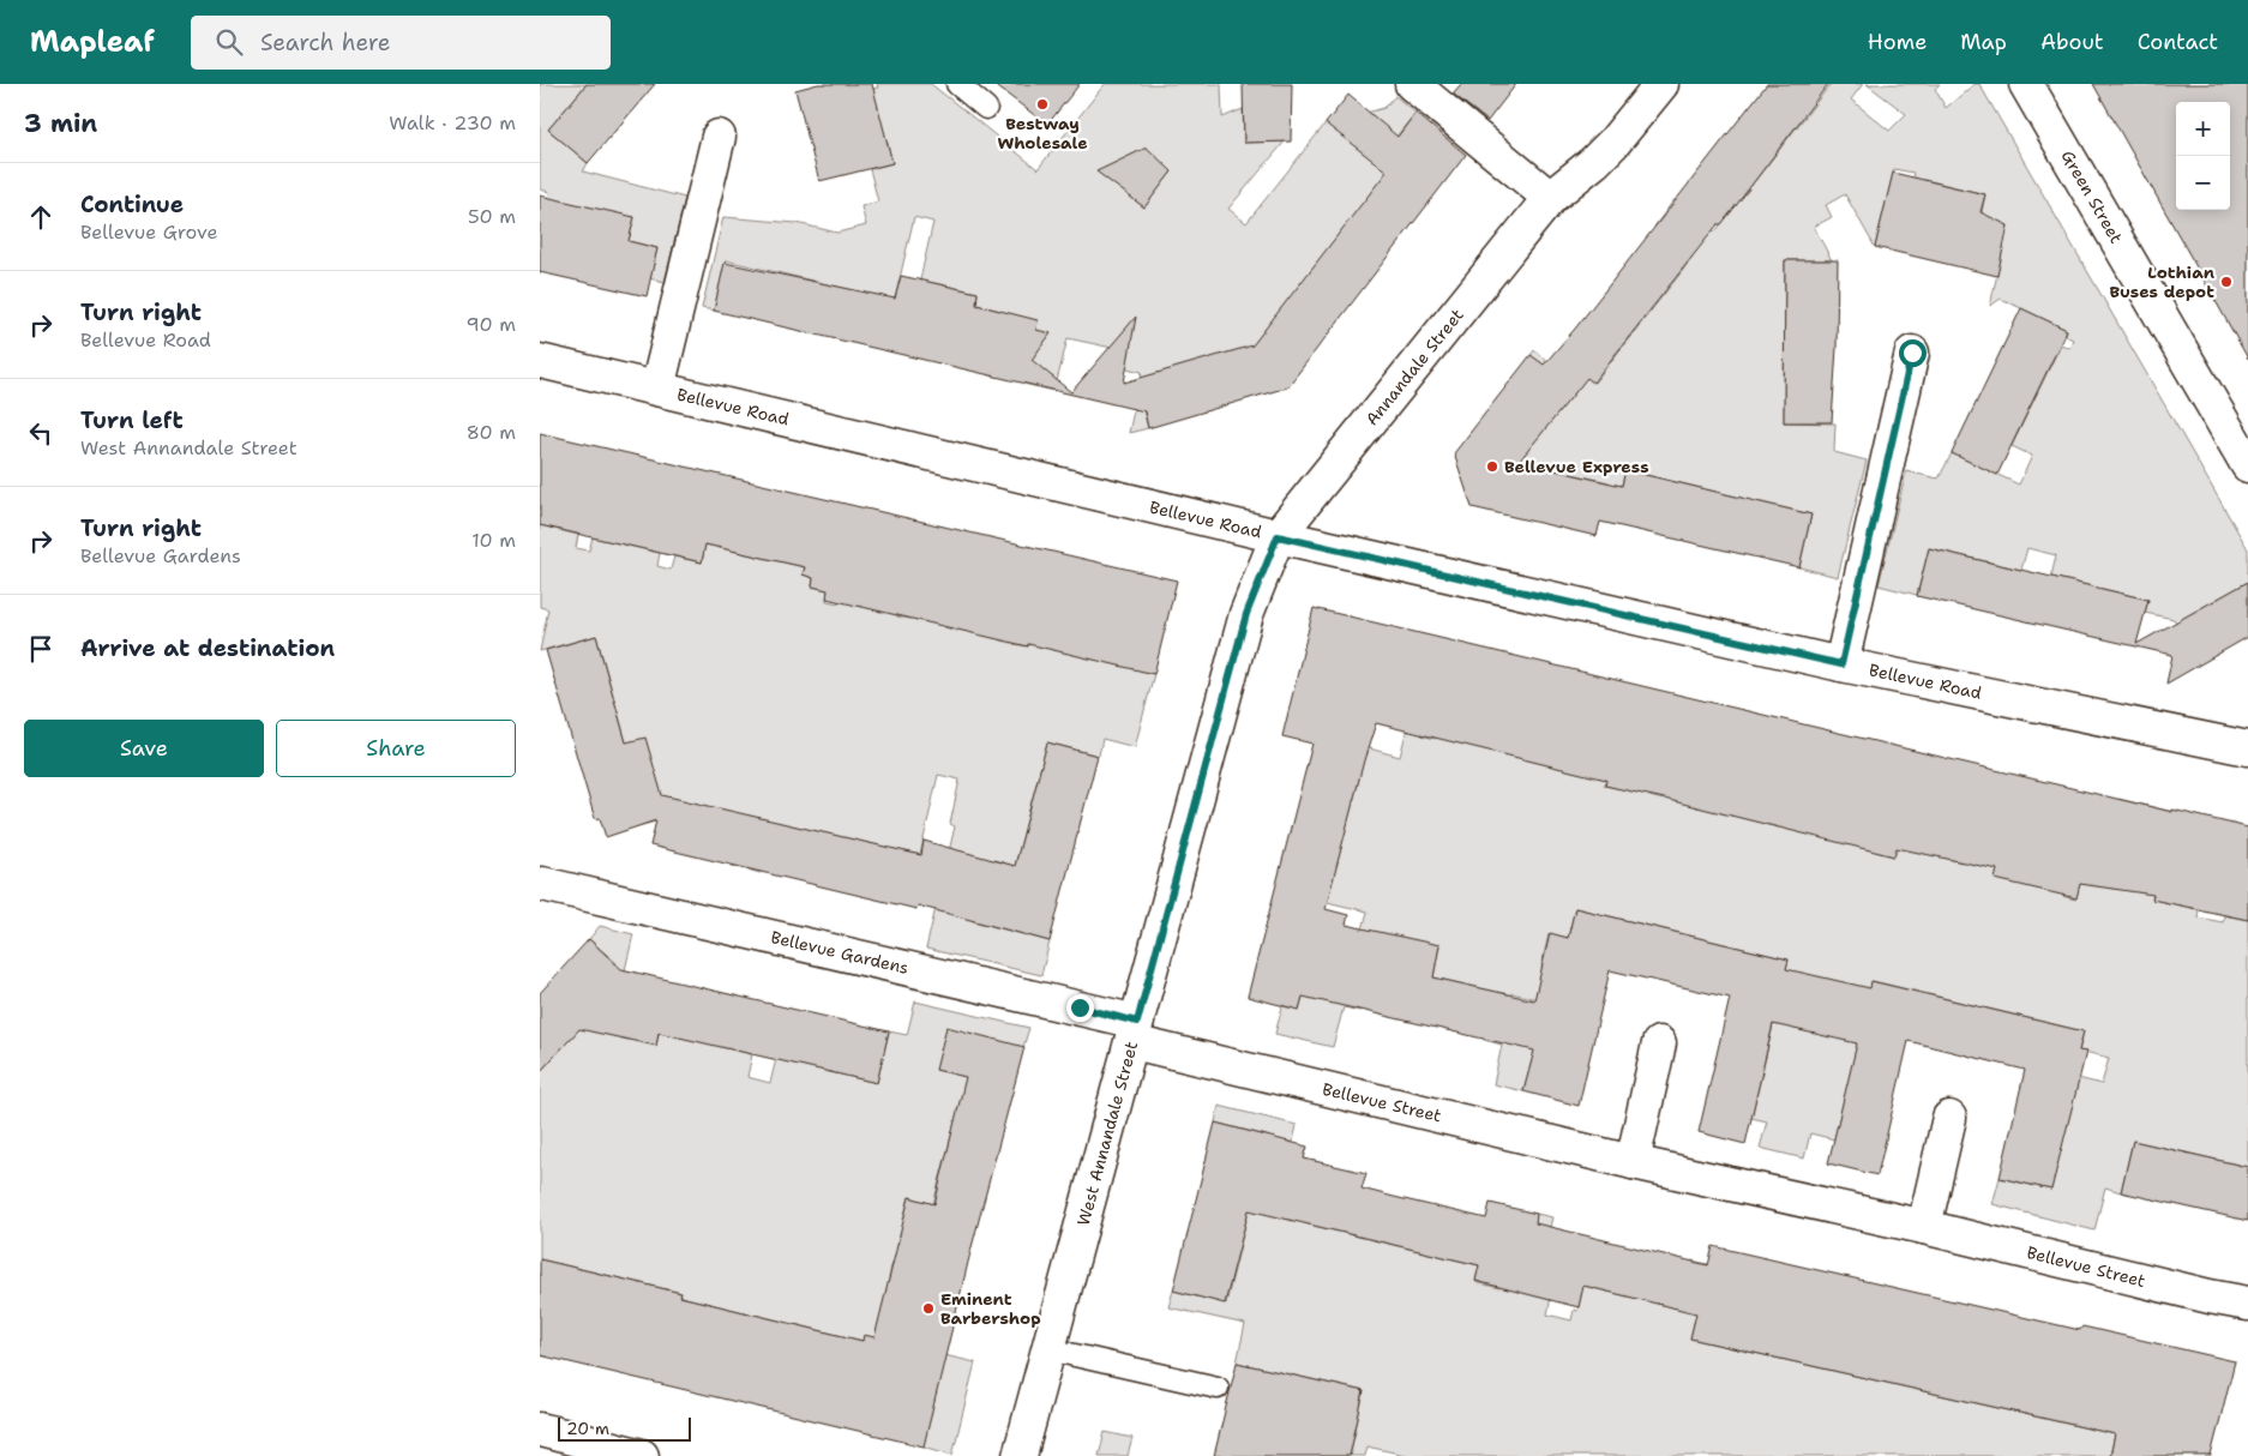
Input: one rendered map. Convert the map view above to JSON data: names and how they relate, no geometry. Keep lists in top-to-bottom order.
{
  "streets": {
    "street": [
      "Green Street",
      "Annandale Street",
      "Bellevue Road",
      "Bellevue Gardens",
      "Bellevue Street",
      "West Annandale Street"
    ]
  },
  "crossings": [
    ["Annandale Street", "Bellevue Road"],
    ["Annandale Street", "West Annandale Street"],
    ["Bellevue Road", "West Annandale Street"],
    ["Bellevue Gardens", "Bellevue Street"],
    ["Bellevue Gardens", "West Annandale Street"],
    ["Bellevue Street", "West Annandale Street"]
  ],
  "places": [
    "Bestway Wholesale",
    "Lothian Buses depot",
    "Bellevue Express",
    "Eminent Barbershop"
  ],
  "scale_bar": "20 m",
  "page": {
    "header": "Mapleaf",
    "search": "Search here",
    "nav": [
      "Home",
      "Map",
      "About",
      "Contact"
    ],
    "heading": ["3 min", "Walk · 230 m"],
    "map_buttons": ["+", "−"],
    "list": [
      ["Continue", "Bellevue Grove", "50 m"],
      ["Turn right", "Bellevue Road", "90 m"],
      ["Turn left", "West Annandale Street", "80 m"],
      ["Turn right", "Bellevue Gardens", "10 m"],
      "Arrive at destination"
    ],
    "buttons": ["Save", "Share"],
    "scale": "20 m"
  }
}
